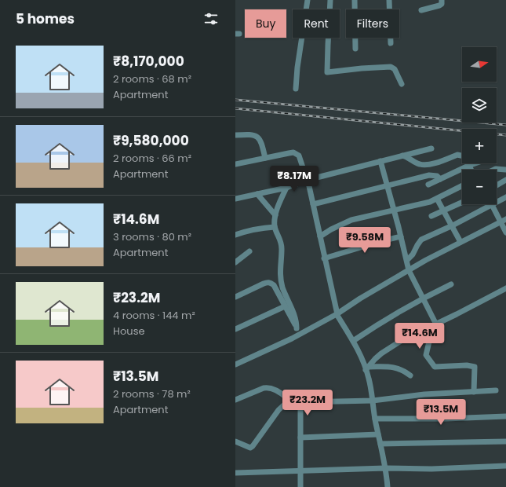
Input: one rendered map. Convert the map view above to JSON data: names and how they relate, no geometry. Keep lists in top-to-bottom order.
{
  "north": "right",
  "page": {
    "heading": "5 homes",
    "chip": ["Buy", "Rent", "Filters"],
    "list": [
      {
        "name": "₹8,170,000",
        "note": "2 rooms · 68 m² · Apartment"
      },
      {
        "name": "₹9,580,000",
        "note": "2 rooms · 66 m² · Apartment"
      },
      {
        "name": "₹14.6M",
        "note": "3 rooms · 80 m² · Apartment"
      },
      {
        "name": "₹23.2M",
        "note": "4 rooms · 144 m² · House"
      },
      {
        "name": "₹13.5M",
        "note": "2 rooms · 78 m² · Apartment"
      }
    ],
    "map_buttons": ["+", "−"],
    "price": [
      "₹8.17M",
      "₹9.58M",
      "₹14.6M",
      "₹23.2M",
      "₹13.5M"
    ]
  }
}
